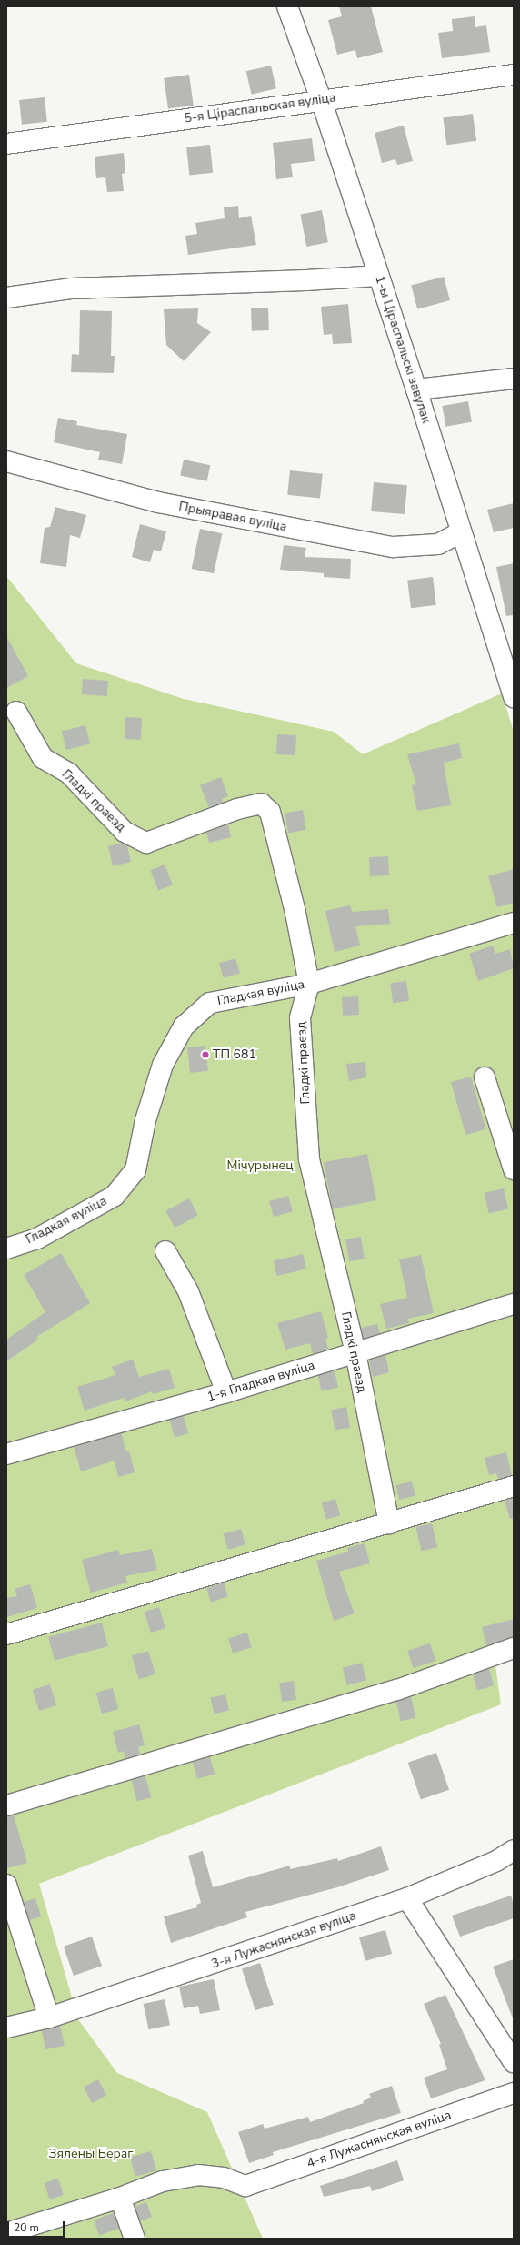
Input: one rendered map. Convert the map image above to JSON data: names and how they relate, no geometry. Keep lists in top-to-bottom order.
{
  "streets": {
    "street": [
      "5-я Ціраспальская вуліца",
      "1-ы Ціраспальскі завулак",
      "Прыяравая вуліца",
      "Гладкі праезд",
      "Гладкая вуліца",
      "1-я Гладкая вуліца",
      "3-я Лужаснянская вуліца",
      "4-я Лужаснянская вуліца"
    ]
  },
  "crossings": [
    ["5-я Ціраспальская вуліца", "1-ы Ціраспальскі завулак"],
    ["1-ы Ціраспальскі завулак", "Прыяравая вуліца"],
    ["Гладкі праезд", "Гладкая вуліца"],
    ["Гладкі праезд", "1-я Гладкая вуліца"]
  ],
  "parks": ["Мічурынец", "Зялёны Бераг"],
  "places": ["ТП 681"],
  "scale_bar": "20 m"
}
